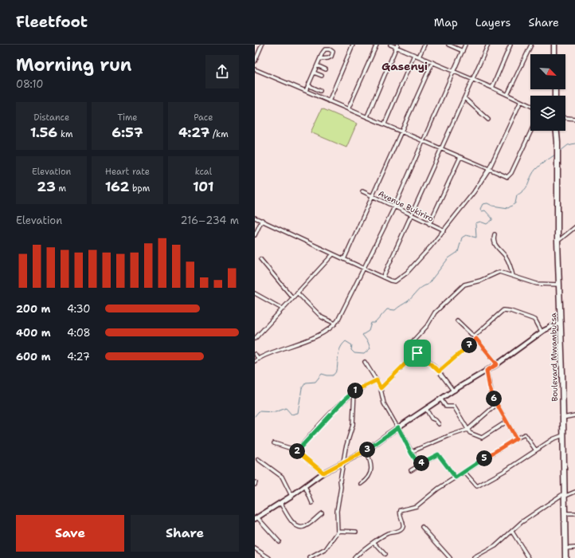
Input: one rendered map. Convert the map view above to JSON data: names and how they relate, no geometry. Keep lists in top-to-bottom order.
{
  "streets": {
    "highway": ["Boulevard Mwambutsa"],
    "street": ["Avenue Bukiriro"]
  },
  "districts": ["Gasenyi"],
  "north": "bottom right",
  "page": {
    "header": "Fleetfoot",
    "nav": ["Map", "Layers", "Share"],
    "heading": ["Morning run", "08:10"],
    "stats": [
      ["Distance", "1.56 km"],
      ["Time", "6:57"],
      ["Pace", "4:27 /km"],
      ["Elevation", "23 m"],
      ["Heart rate", "162 bpm"],
      ["kcal", "101"]
    ],
    "chart": ["Elevation", "216–234 m"],
    "list": [
      {
        "name": "200 m",
        "note": "4:30"
      },
      {
        "name": "400 m",
        "note": "4:08"
      },
      {
        "name": "600 m",
        "note": "4:27"
      }
    ],
    "pins": [
      "7",
      "1",
      "6",
      "3",
      "2",
      "5",
      "4"
    ],
    "buttons": ["Save", "Share"]
  }
}
